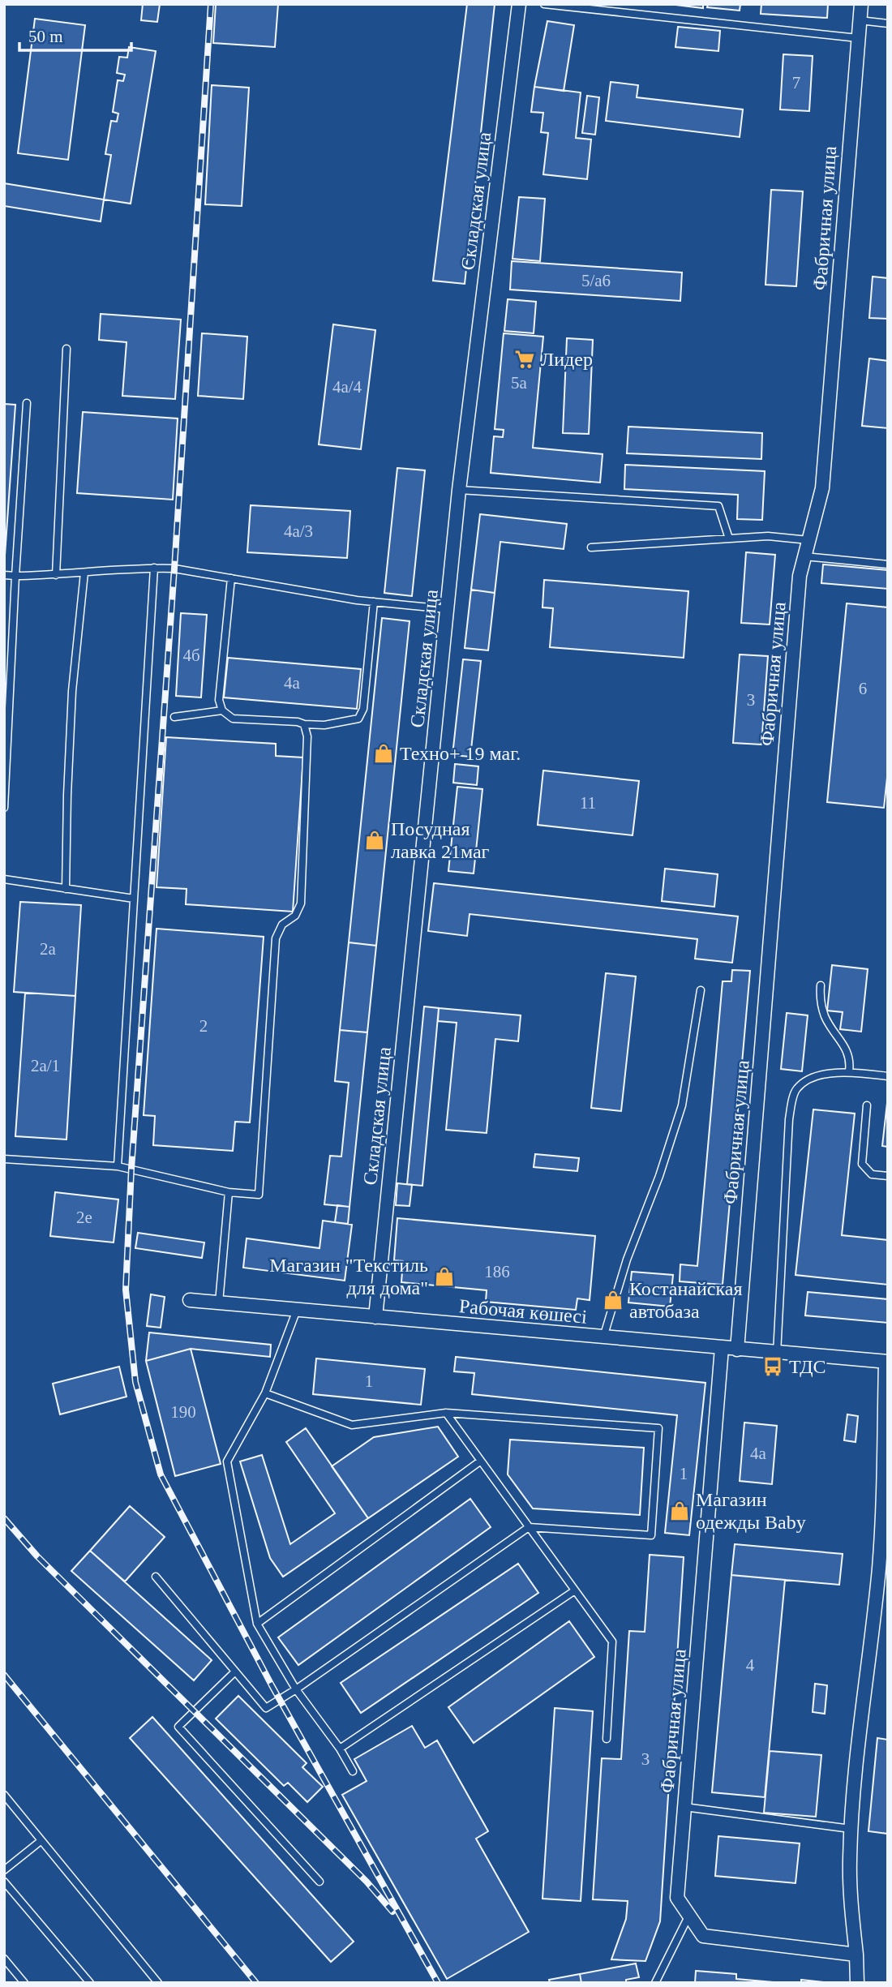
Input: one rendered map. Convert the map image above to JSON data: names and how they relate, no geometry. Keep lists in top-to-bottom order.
{
  "streets": {
    "street": ["Складская улица", "Фабричная улица", "Рабочая көшесі"]
  },
  "crossings": [
    ["Складская улица", "Рабочая көшесі"],
    ["Фабричная улица", "Рабочая көшесі"]
  ],
  "places": {
    "supermarket": ["Лидер"],
    "shop": [
      "Техно+ 19 маг.",
      "Посудная лавка 21маг",
      "Магазин \"Текстиль для дома\"",
      "Костанайская автобаза",
      "Магазин одежды Baby"
    ],
    "bus stop": ["ТДС"]
  },
  "house_numbers": [
    "7",
    "5/а6",
    "5а",
    "4а/4",
    "4а/3",
    "4б",
    "4а",
    "6",
    "3",
    "11",
    "2а",
    "2",
    "2а/1",
    "2е",
    "186",
    "1",
    "190",
    "4а",
    "1",
    "4",
    "3"
  ],
  "scale_bar": "50 m"
}
